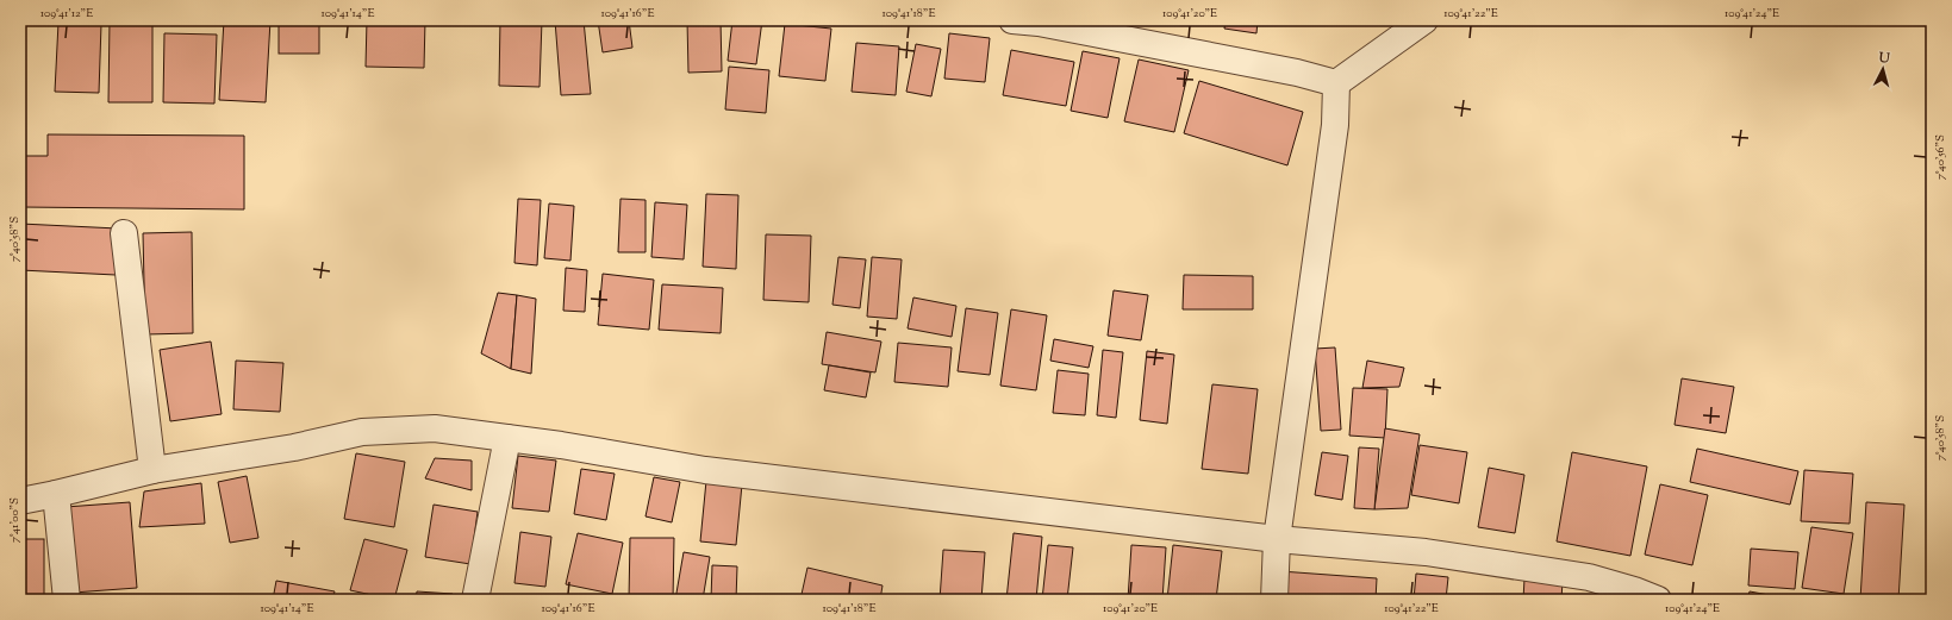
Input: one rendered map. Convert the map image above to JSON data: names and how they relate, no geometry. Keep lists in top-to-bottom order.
{
  "north": "top",
  "coordinates": [
    "109°41'12\"E",
    "109°41'14\"E",
    "109°41'16\"E",
    "109°41'18\"E",
    "109°41'20\"E",
    "109°41'22\"E",
    "109°41'24\"E",
    "7°40'56\"S",
    "7°40'58\"S",
    "7°41'00\"S"
  ]
}
